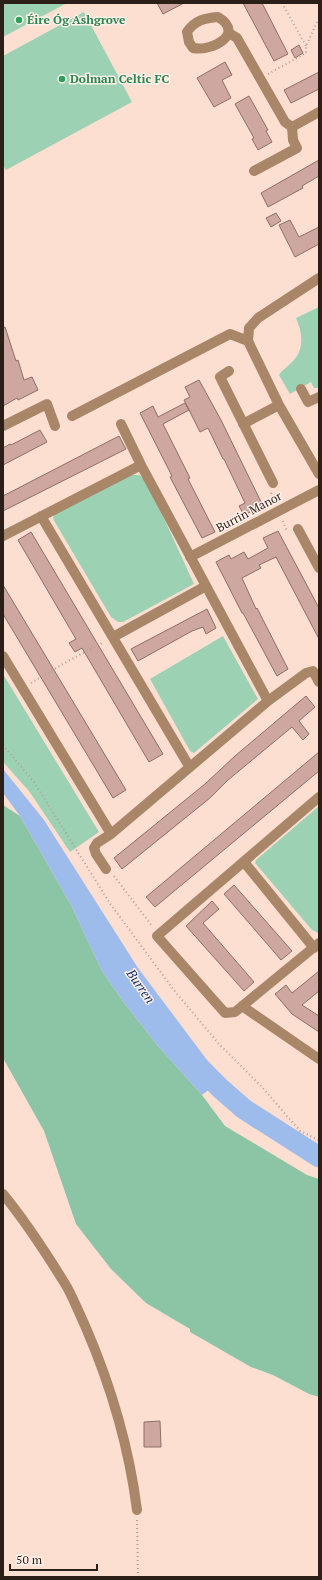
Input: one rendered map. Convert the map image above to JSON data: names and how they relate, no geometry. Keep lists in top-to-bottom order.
{
  "streets": {
    "street": ["Burrin Manor"]
  },
  "water": ["Burren"],
  "places": ["Éire Óg Ashgrove", "Dolman Celtic FC"],
  "scale_bar": "50 m"
}
